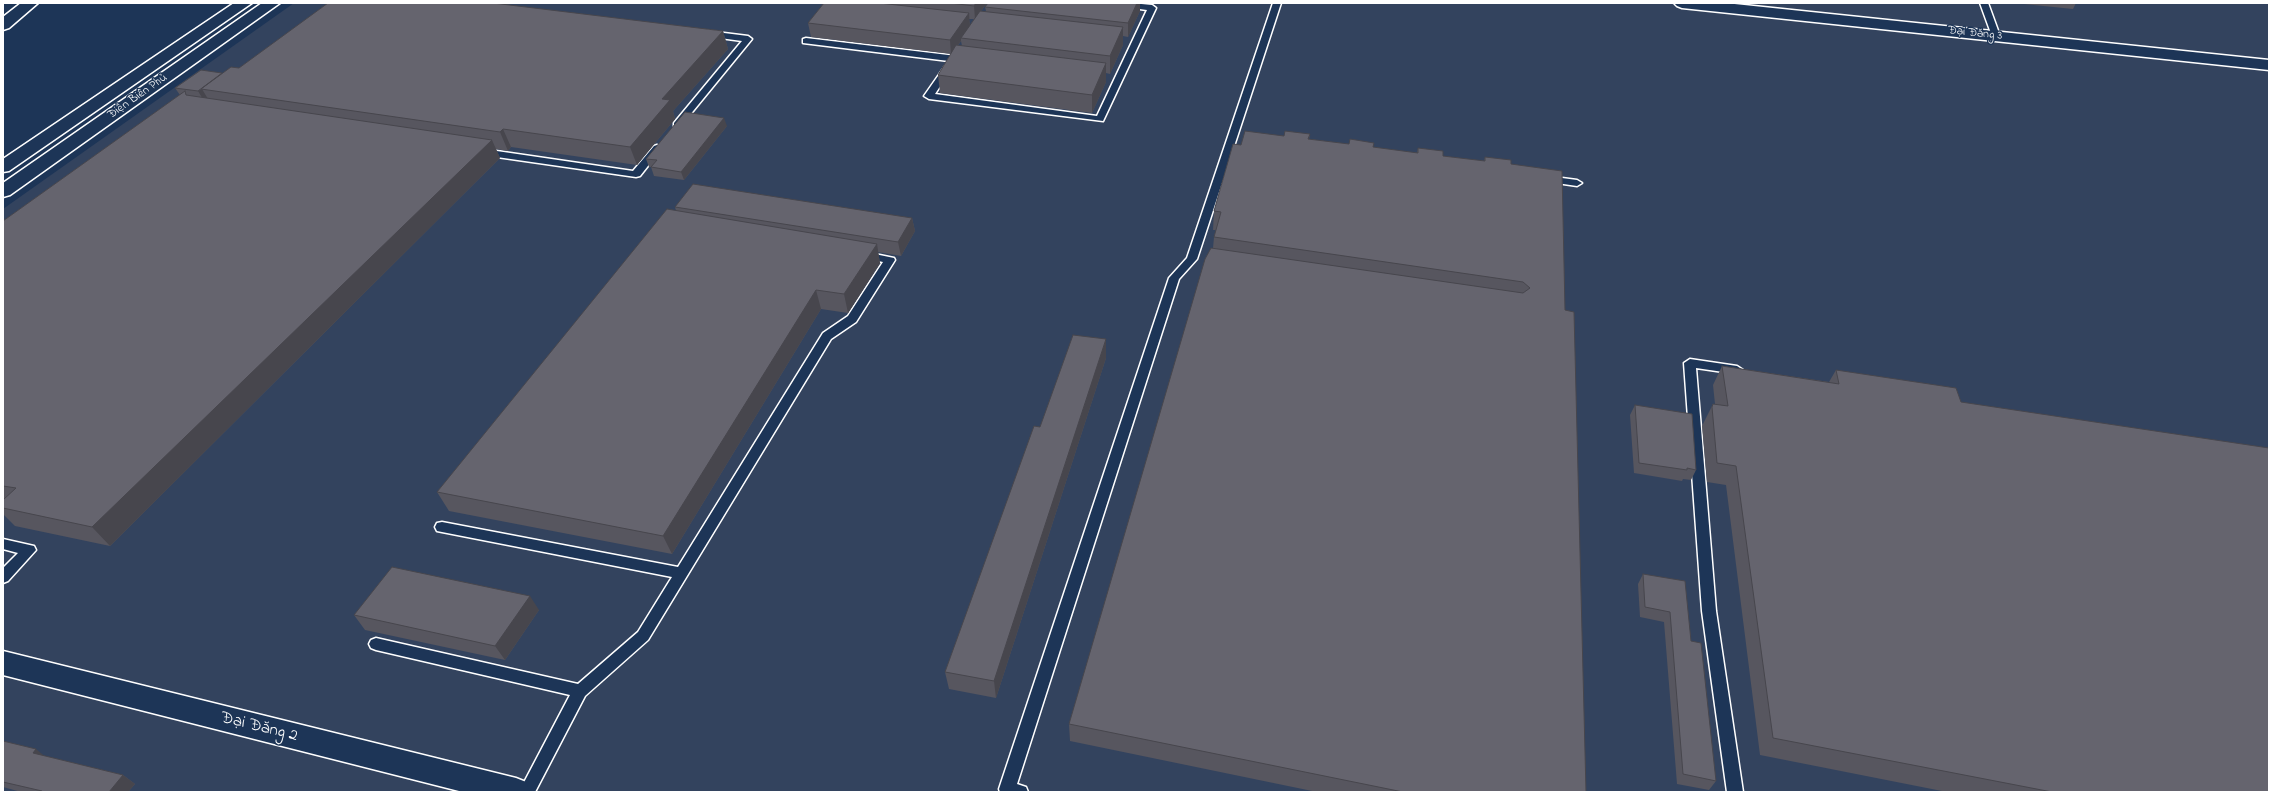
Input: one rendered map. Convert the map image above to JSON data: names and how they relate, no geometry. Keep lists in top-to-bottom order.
{
  "streets": {
    "street": ["Đại Đăng 3", "Điện Biên Phủ", "Đại Đăng 2"]
  }
}
